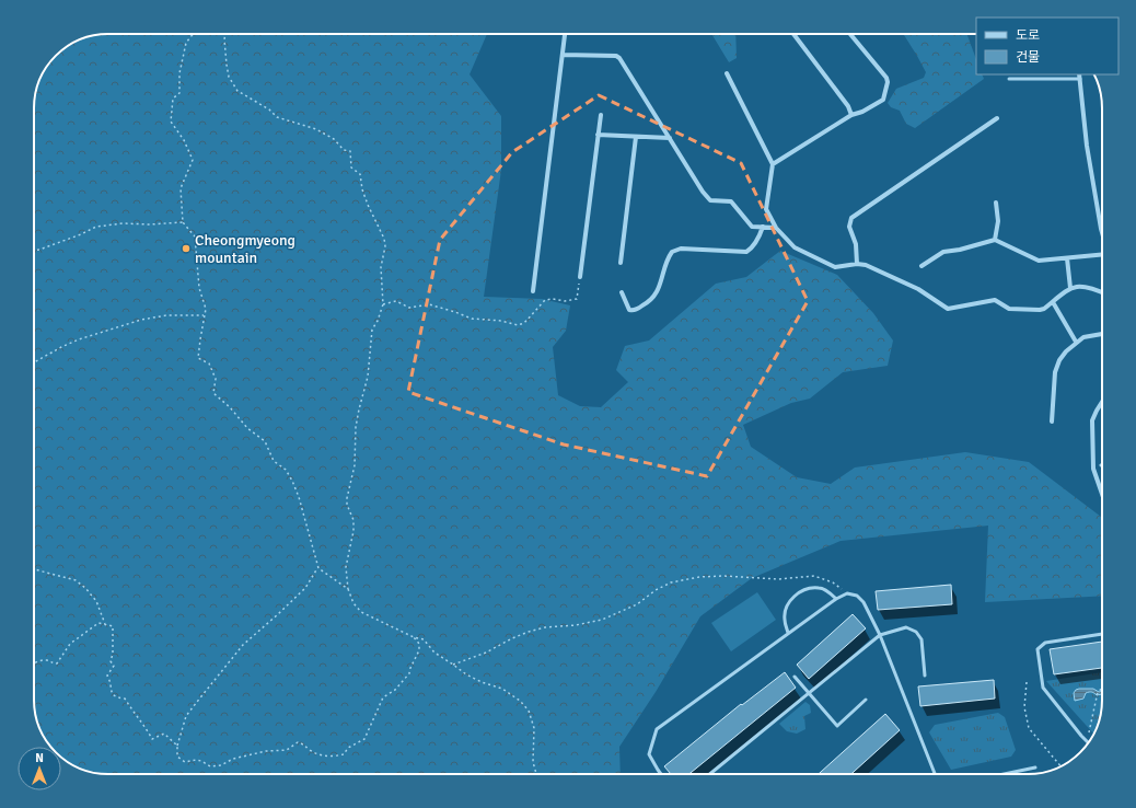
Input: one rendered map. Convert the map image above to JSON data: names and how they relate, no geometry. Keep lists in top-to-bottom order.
{
  "places": ["Cheongmyeong mountain"],
  "legend": ["도로", "건물"],
  "north": "top"
}
